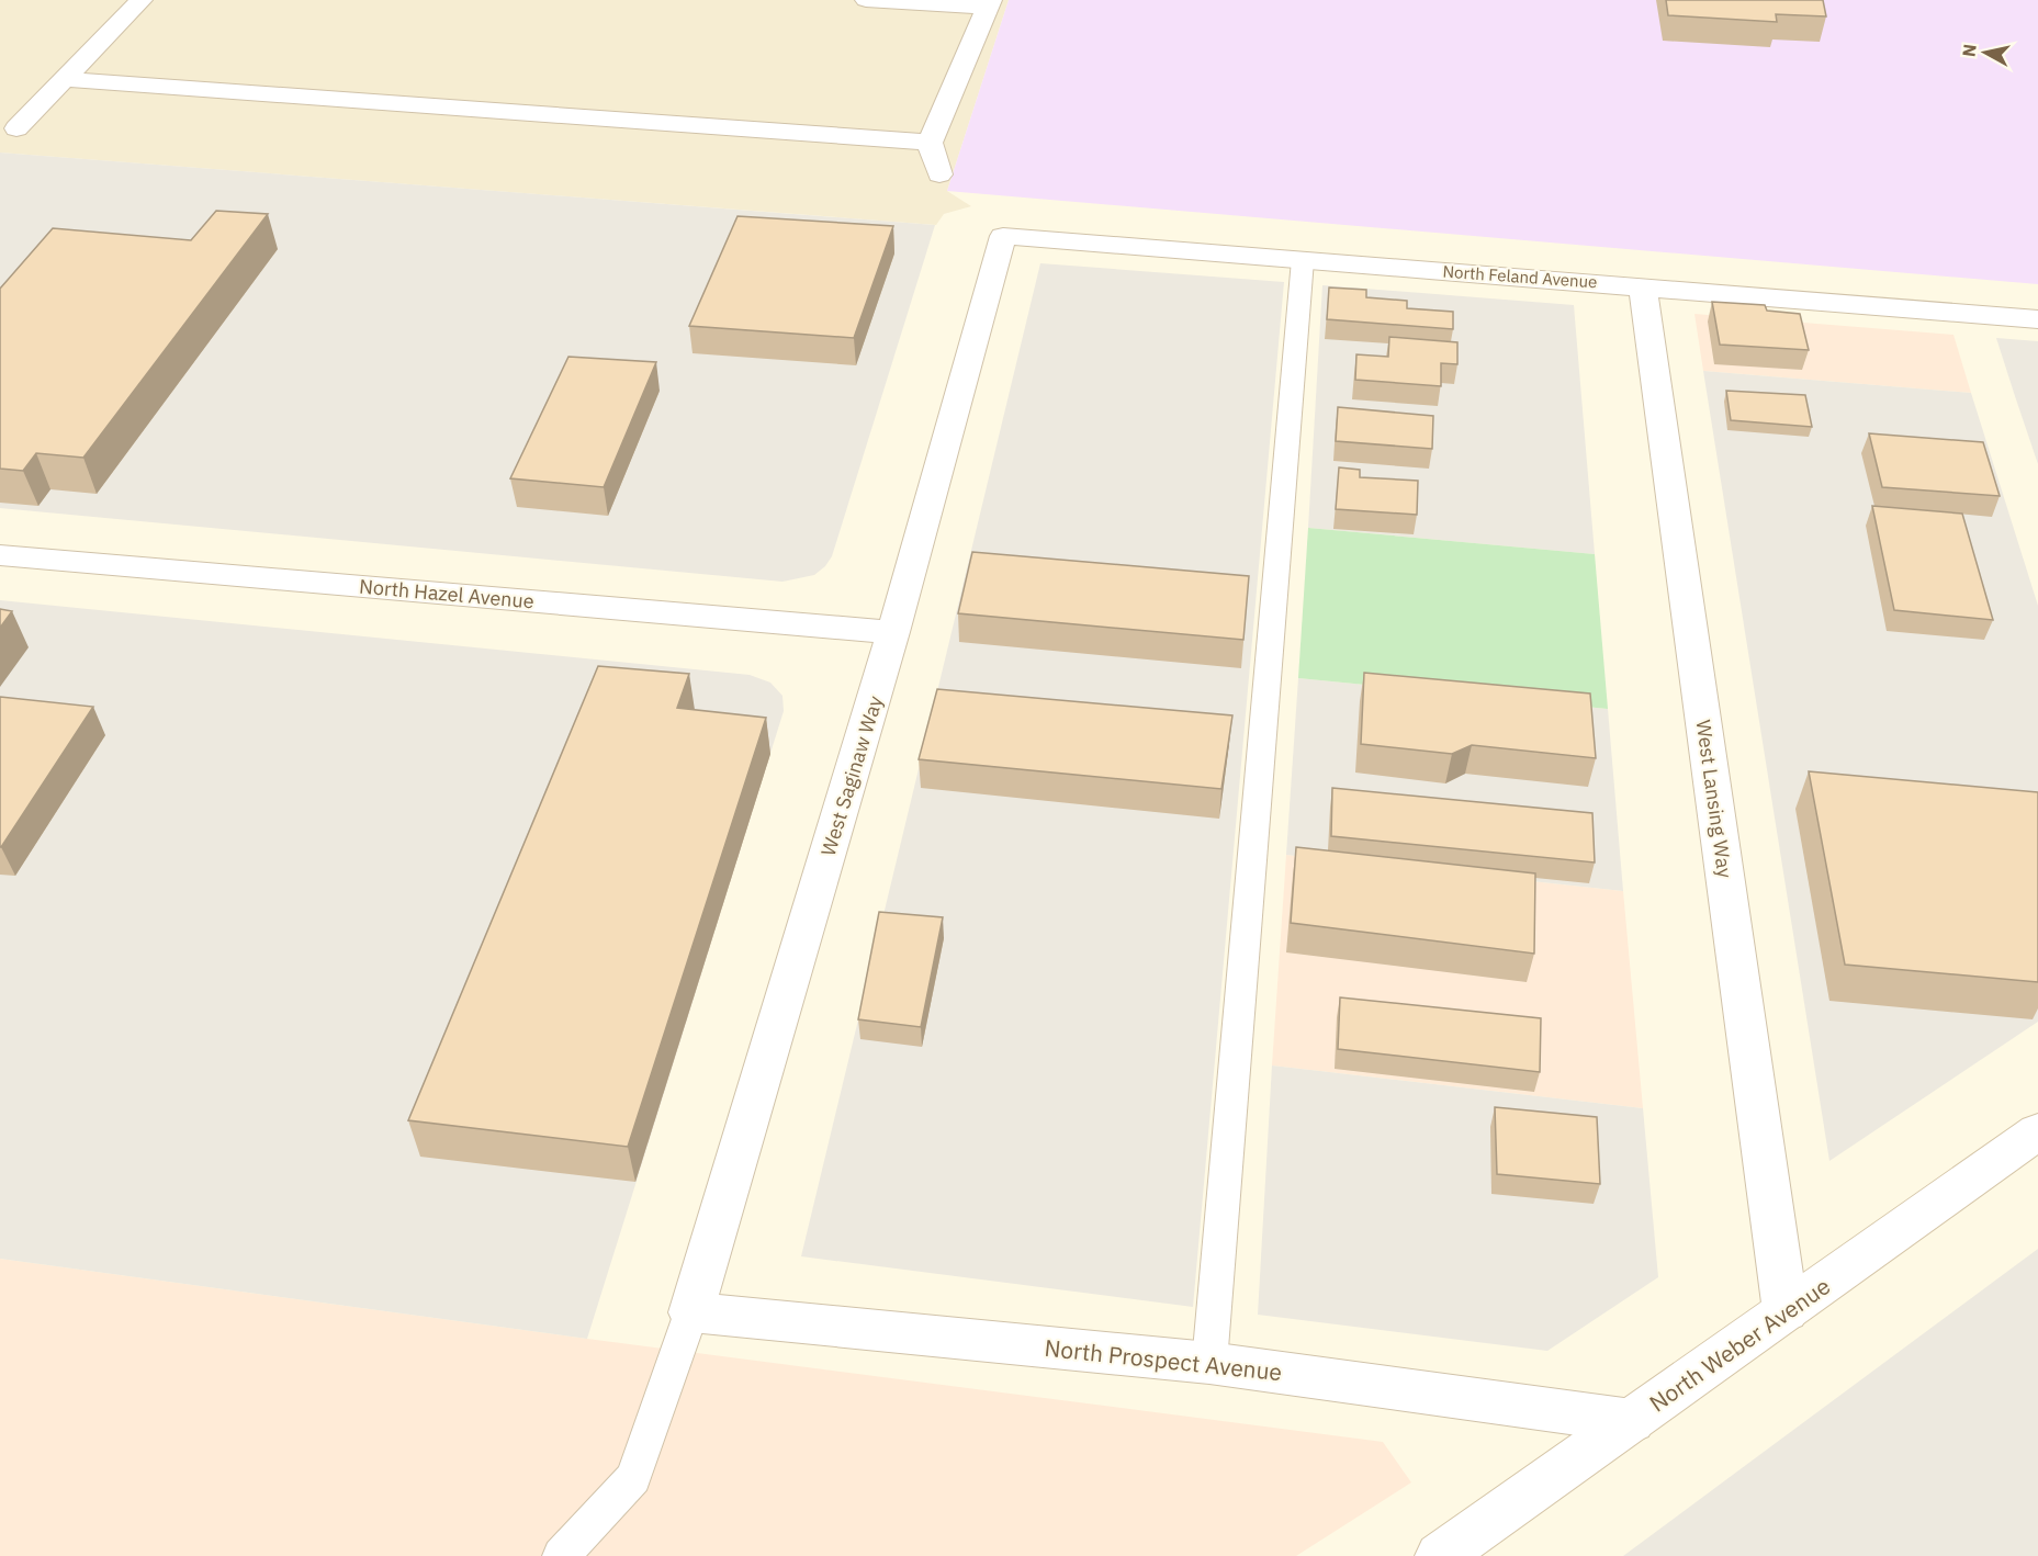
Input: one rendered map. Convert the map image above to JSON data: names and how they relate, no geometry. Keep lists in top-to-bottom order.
{
  "streets": {
    "street": [
      "North Feland Avenue",
      "North Hazel Avenue",
      "West Saginaw Way",
      "West Lansing Way",
      "North Weber Avenue",
      "North Prospect Avenue"
    ]
  },
  "crossings": [
    ["North Feland Avenue", "West Saginaw Way"],
    ["North Feland Avenue", "West Lansing Way"],
    ["North Hazel Avenue", "West Saginaw Way"],
    ["West Saginaw Way", "North Prospect Avenue"],
    ["West Lansing Way", "North Weber Avenue"],
    ["North Weber Avenue", "North Prospect Avenue"]
  ],
  "north": "left"
}
